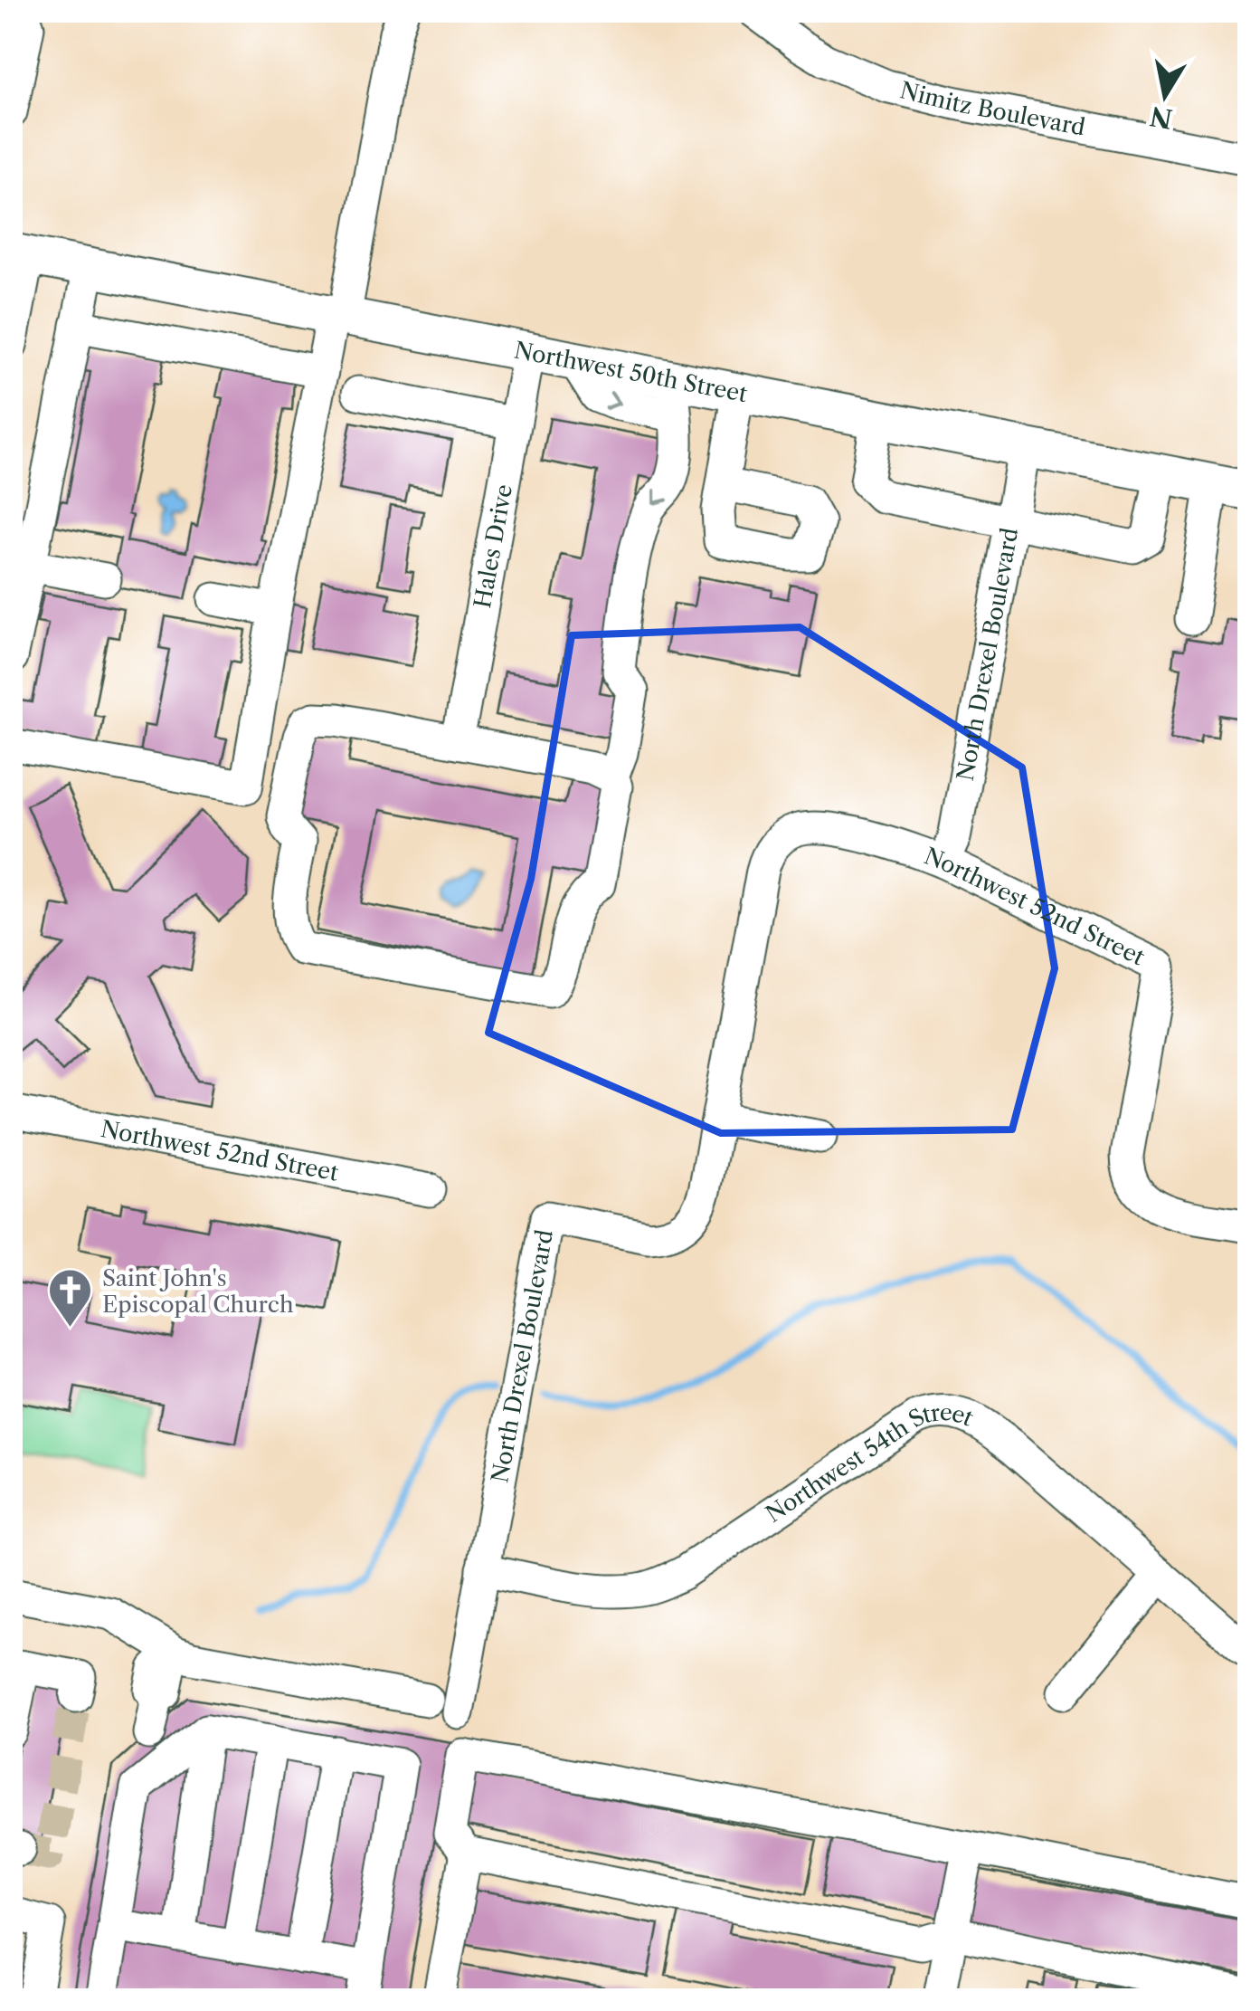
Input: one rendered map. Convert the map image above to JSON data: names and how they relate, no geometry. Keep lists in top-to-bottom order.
{
  "streets": {
    "main road": ["Northwest 50th Street"],
    "street": [
      "Nimitz Boulevard",
      "Hales Drive",
      "North Drexel Boulevard",
      "Northwest 52nd Street",
      "Northwest 54th Street"
    ]
  },
  "crossings": [
    ["Northwest 50th Street", "Hales Drive"],
    ["Northwest 50th Street", "North Drexel Boulevard"],
    ["North Drexel Boulevard", "Northwest 52nd Street"],
    ["North Drexel Boulevard", "Northwest 54th Street"]
  ],
  "places": {
    "church": ["Saint John's Episcopal Church"]
  },
  "north": "bottom"
}
